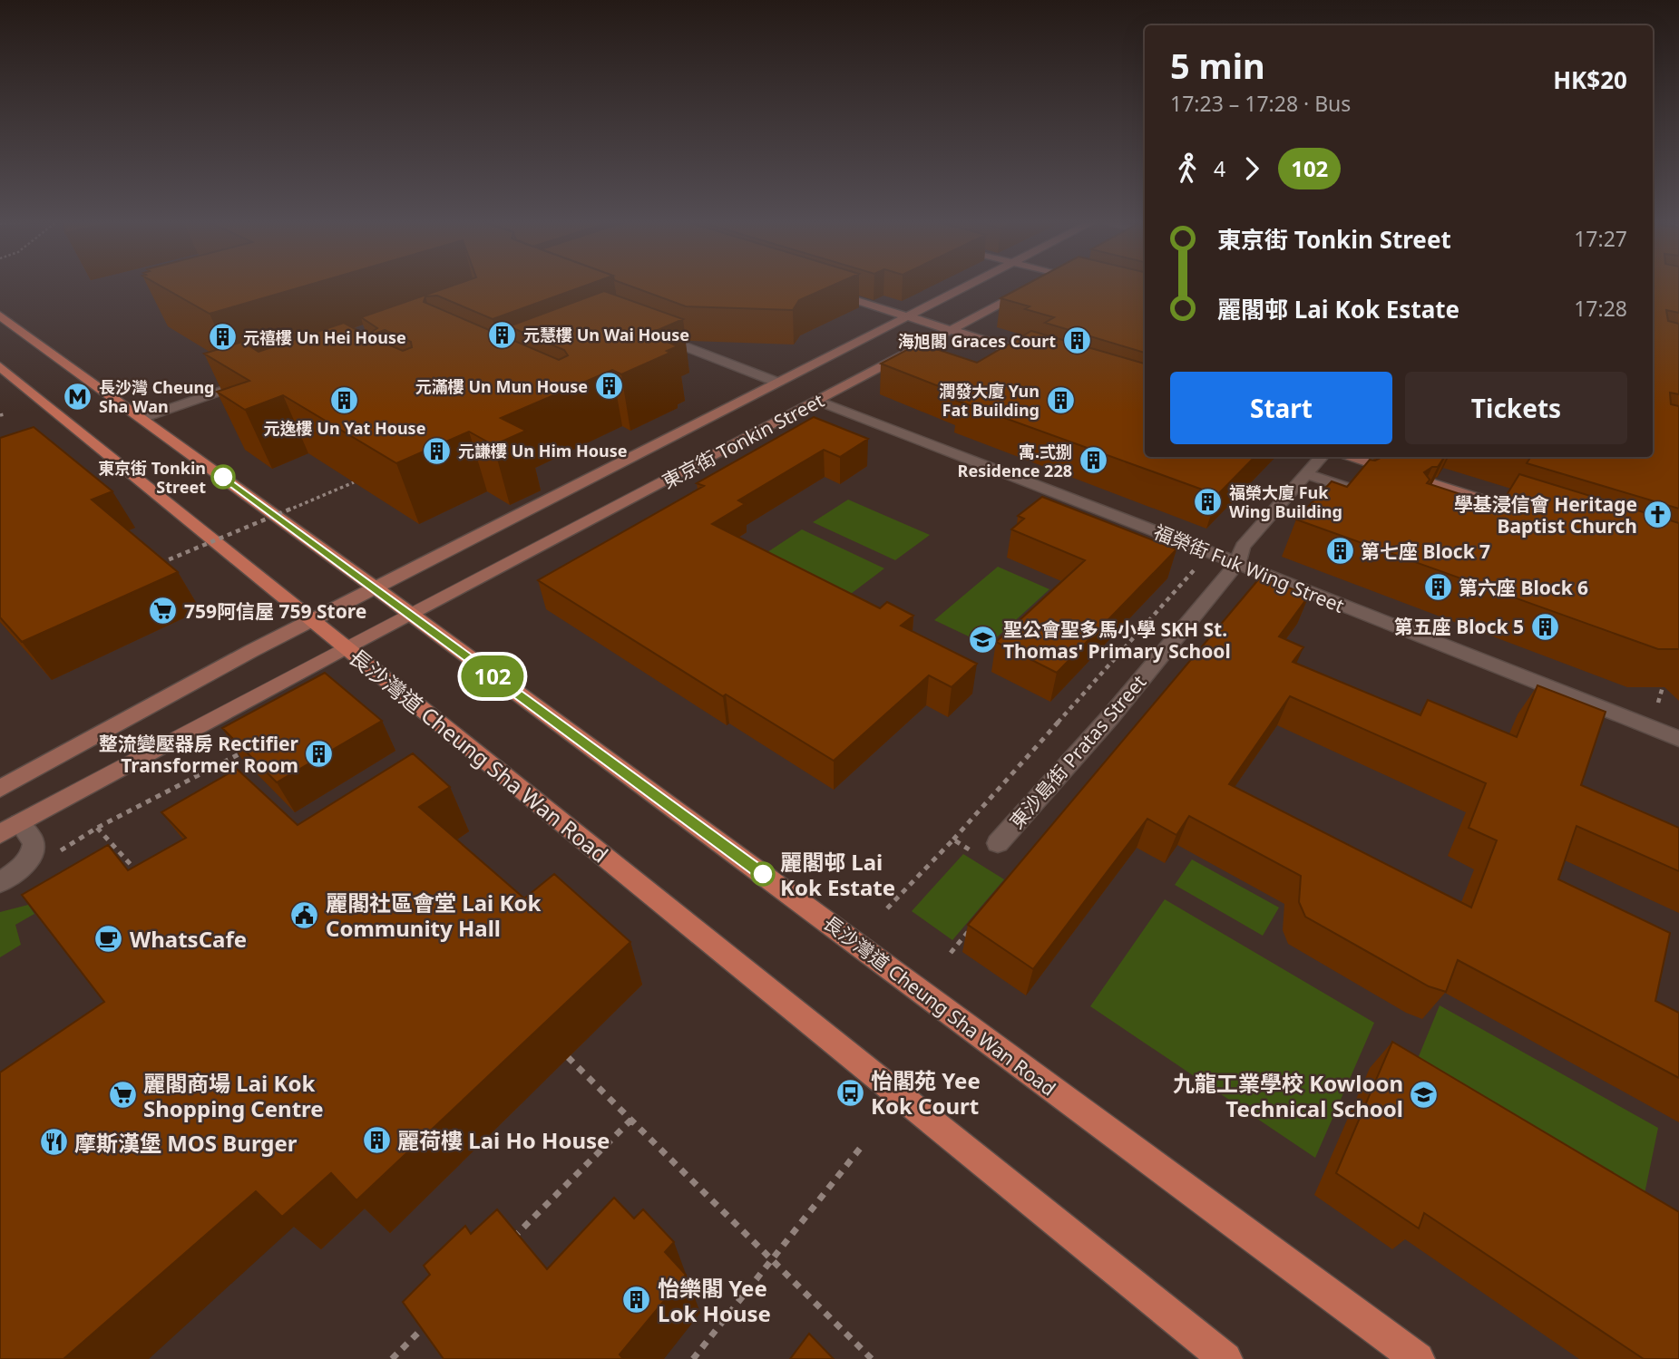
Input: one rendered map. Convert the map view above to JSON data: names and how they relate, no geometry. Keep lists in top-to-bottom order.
{
  "streets": {
    "main road": ["東京街 Tonkin Street", "長沙灣道 Cheung Sha Wan Road"],
    "street": ["福榮街 Fuk Wing Street", "東沙島街 Pratas Street"]
  },
  "crossings": [
    ["東京街 Tonkin Street", "福榮街 Fuk Wing Street"],
    ["東京街 Tonkin Street", "長沙灣道 Cheung Sha Wan Road"],
    ["福榮街 Fuk Wing Street", "東沙島街 Pratas Street"]
  ],
  "places": {
    "building": [
      "元慧樓 Un Wai House",
      "元禧樓 Un Hei House",
      "海旭閣 Graces Court",
      "元滿樓 Un Mun House",
      "元逸樓 Un Yat House",
      "潤發大廈 Yun Fat Building",
      "元謙樓 Un Him House",
      "寓.弍捌 Residence 228",
      "福榮大廈 Fuk Wing Building",
      "第七座 Block 7",
      "第六座 Block 6",
      "第五座 Block 5",
      "整流變壓器房 Rectifier Transformer Room",
      "麗荷樓 Lai Ho House",
      "怡樂閣 Yee Lok House"
    ],
    "metro station": ["長沙灣 Cheung Sha Wan"],
    "other": ["東京街 Tonkin Street", "麗閣邨 Lai Kok Estate"],
    "church": ["學基浸信會 Heritage Baptist Church"],
    "supermarket": ["759阿信屋 759 Store", "麗閣商場 Lai Kok Shopping Centre"],
    "school or university": ["聖公會聖多馬小學 SKH St. Thomas' Primary School", "九龍工業學校 Kowloon Technical School"],
    "public building": ["麗閣社區會堂 Lai Kok Community Hall"],
    "cafe": ["WhatsCafe"],
    "bus stop": ["怡閣苑 Yee Kok Court"],
    "restaurant": ["摩斯漢堡 MOS Burger"]
  },
  "lines": ["bus line 102"],
  "page": {
    "on_map": "102",
    "heading": ["5 min", "17:23 – 17:28 · Bus", "HK$20"],
    "legs": ["4", "102"],
    "list": [
      {
        "name": "東京街 Tonkin Street",
        "value": "17:27"
      },
      {
        "name": "麗閣邨 Lai Kok Estate",
        "value": "17:28"
      }
    ],
    "buttons": ["Start", "Tickets"]
  }
}
